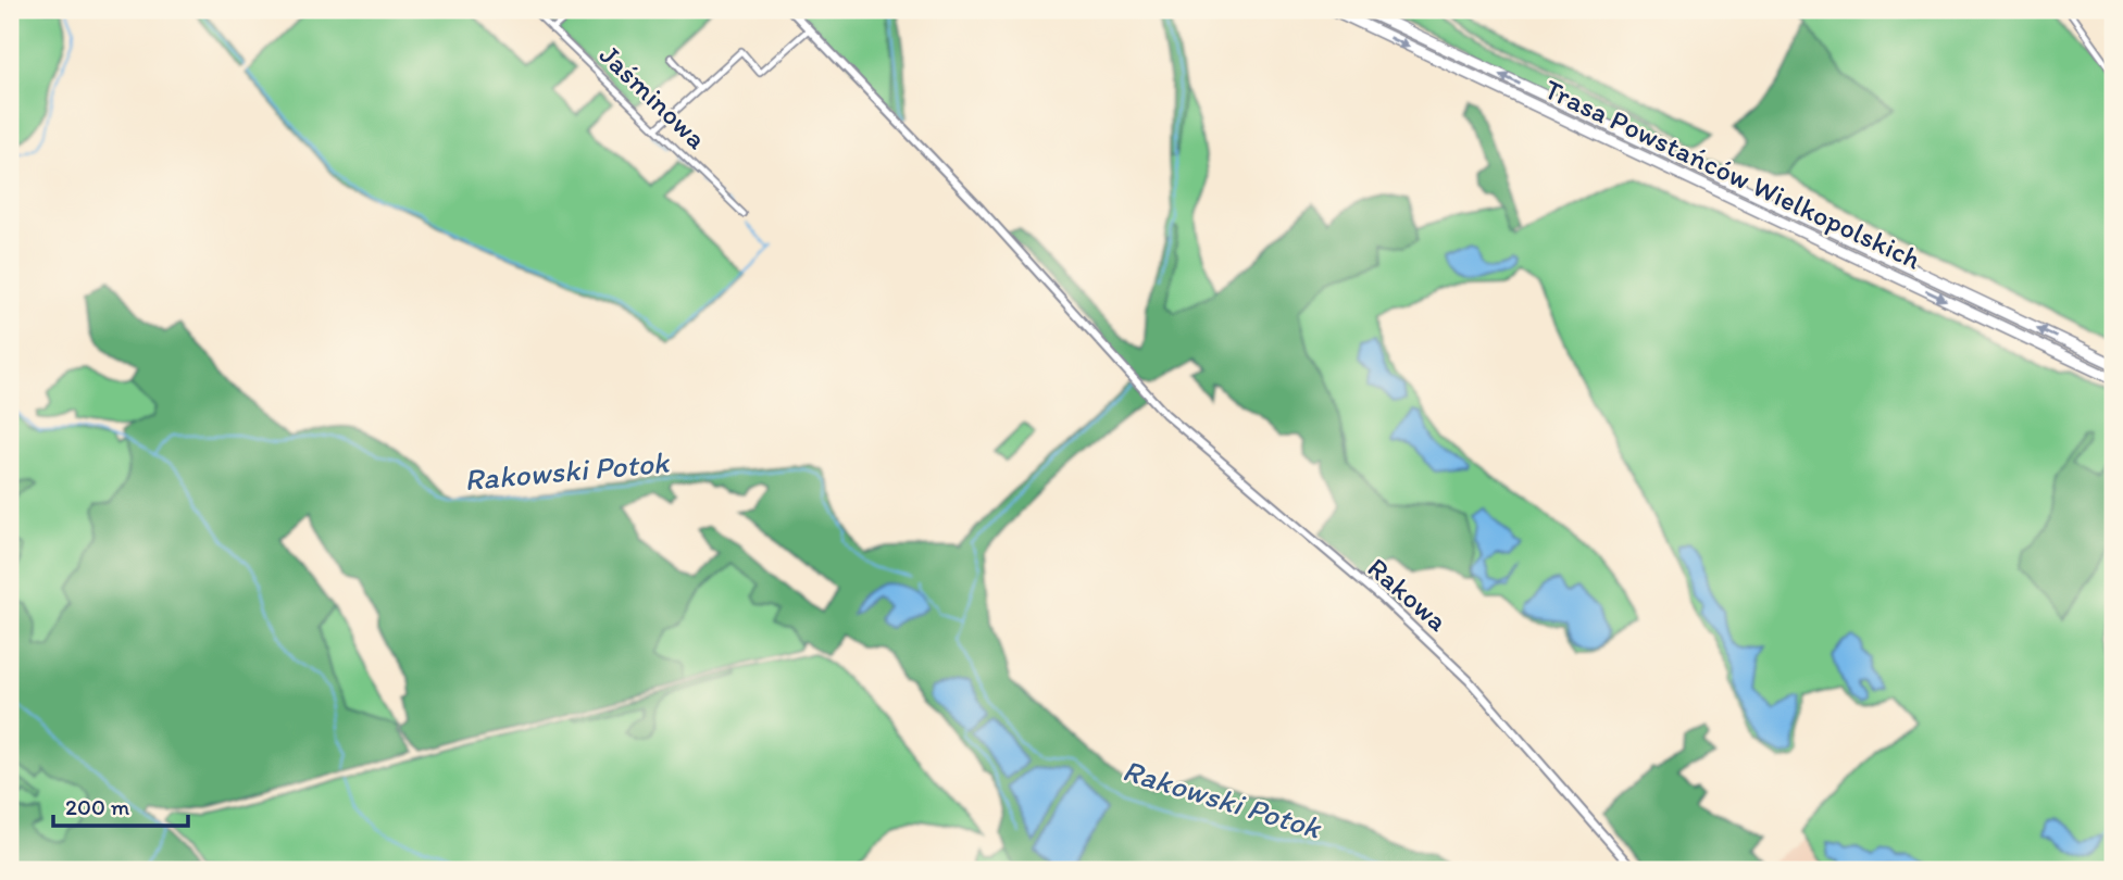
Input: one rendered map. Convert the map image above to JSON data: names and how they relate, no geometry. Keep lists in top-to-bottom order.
{
  "streets": {
    "highway": ["Trasa Powstańców Wielkopolskich"],
    "street": ["Jaśminowa", "Rakowa"]
  },
  "water": ["Rakowski Potok"],
  "scale_bar": "200 m"
}
